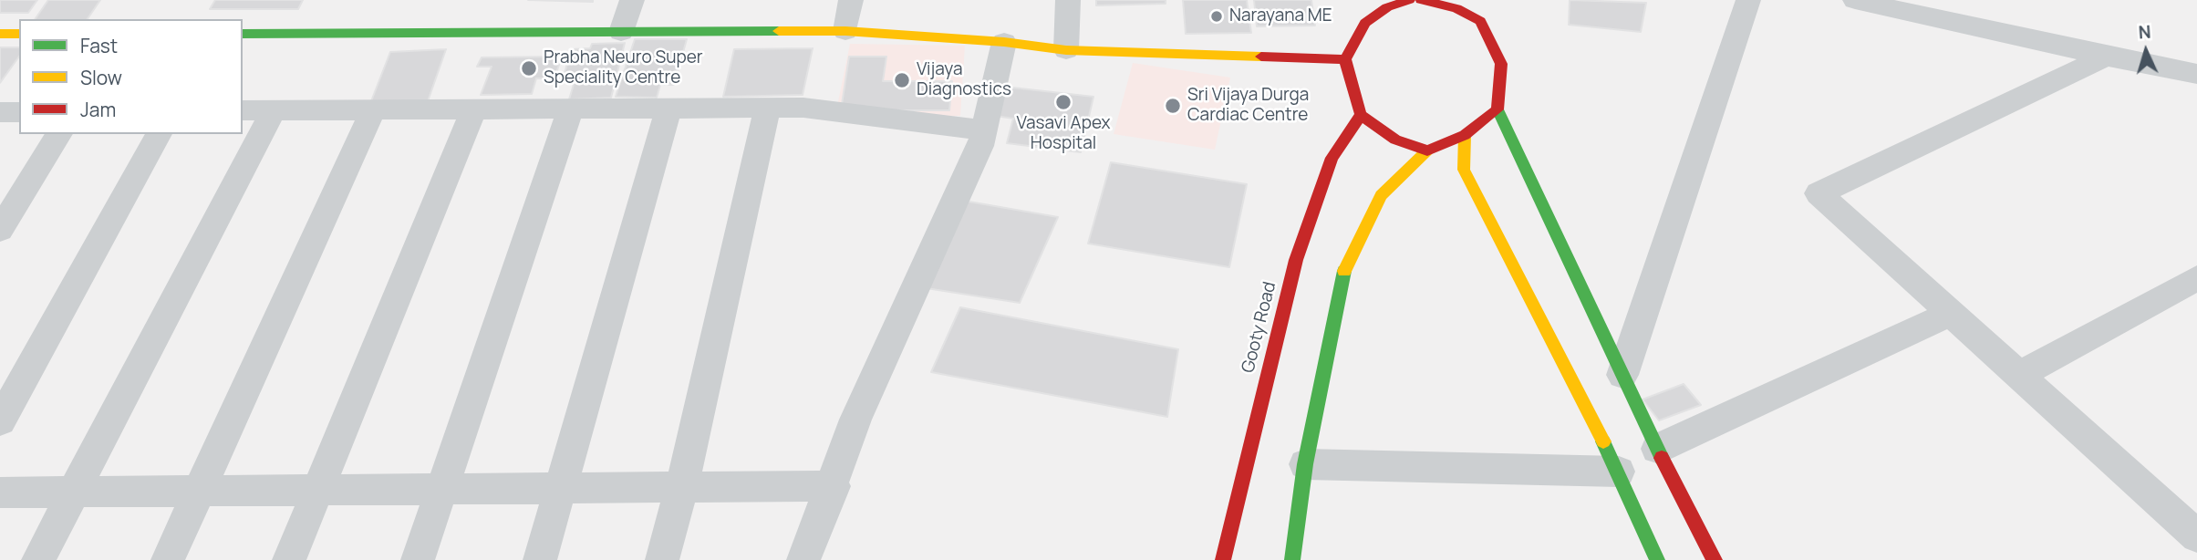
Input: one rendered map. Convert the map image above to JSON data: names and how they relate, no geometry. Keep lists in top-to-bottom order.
{
  "streets": {
    "main road": ["Gooty Road"]
  },
  "places": [
    "Narayana ME",
    "Prabha Neuro Super Speciality Centre",
    "Vijaya Diagnostics",
    "Vasavi Apex Hospital",
    "Sri Vijaya Durga Cardiac Centre"
  ],
  "legend": ["Fast", "Slow", "Jam"],
  "north": "top"
}
